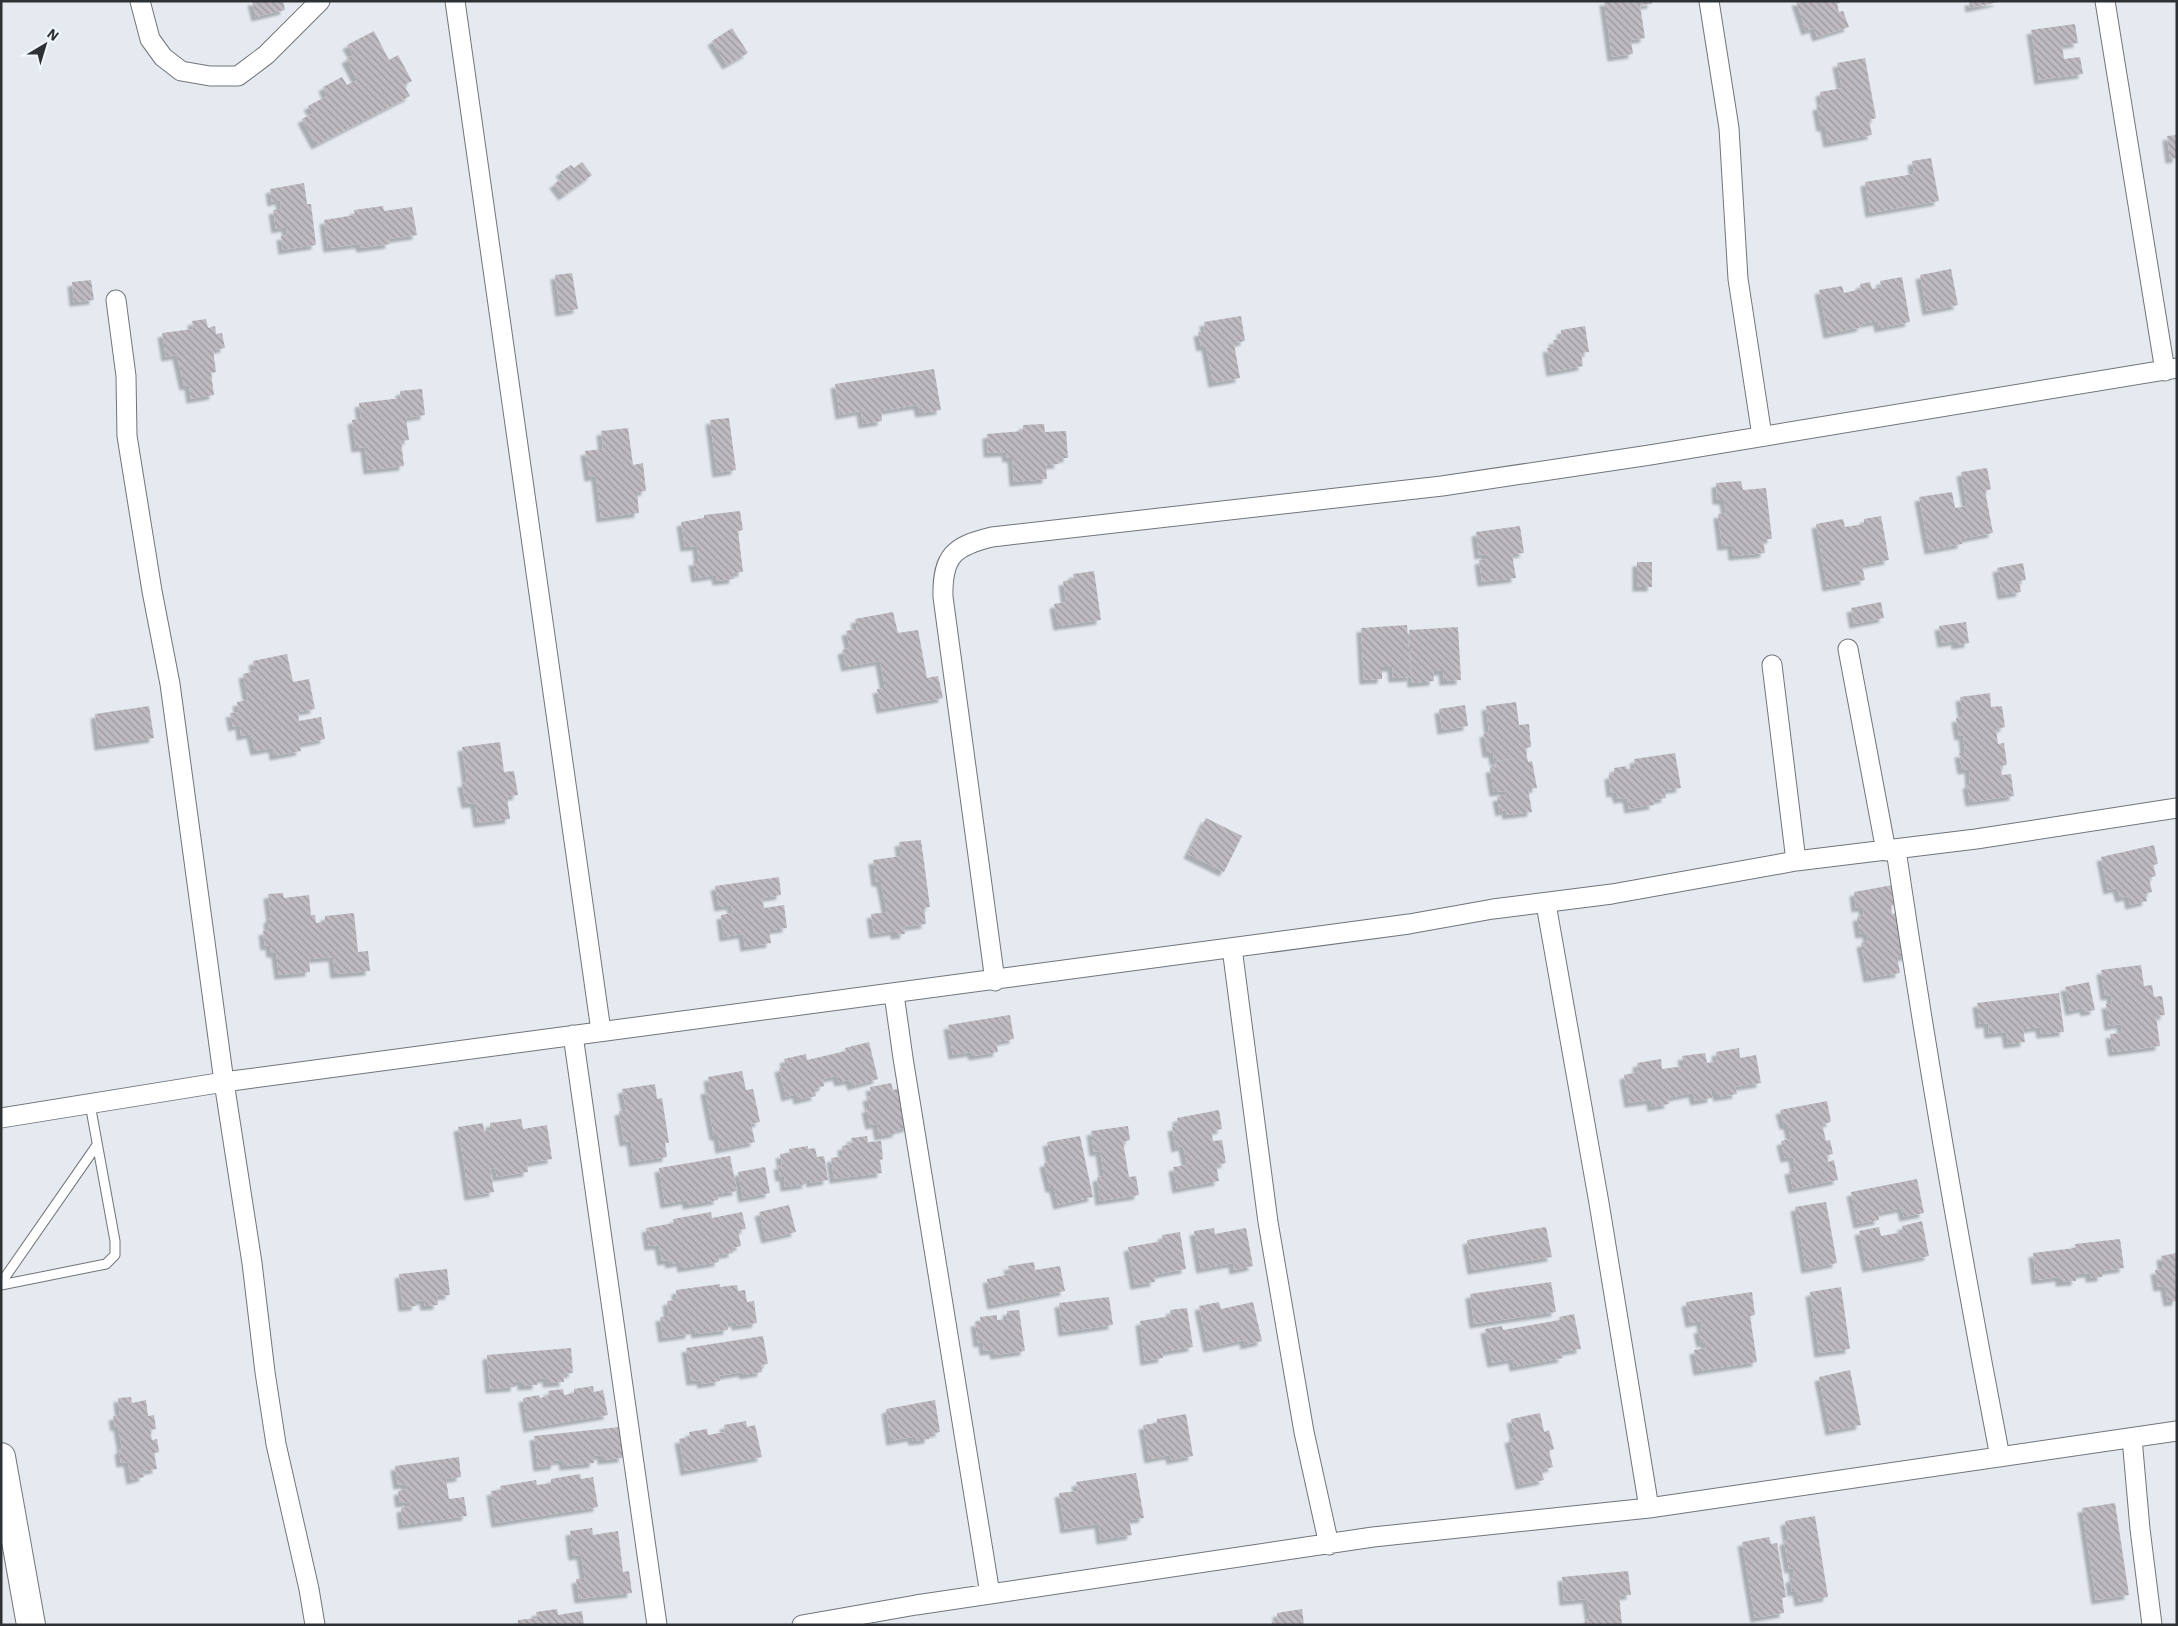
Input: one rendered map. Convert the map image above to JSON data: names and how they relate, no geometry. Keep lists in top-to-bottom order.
{
  "north": "top right"
}
